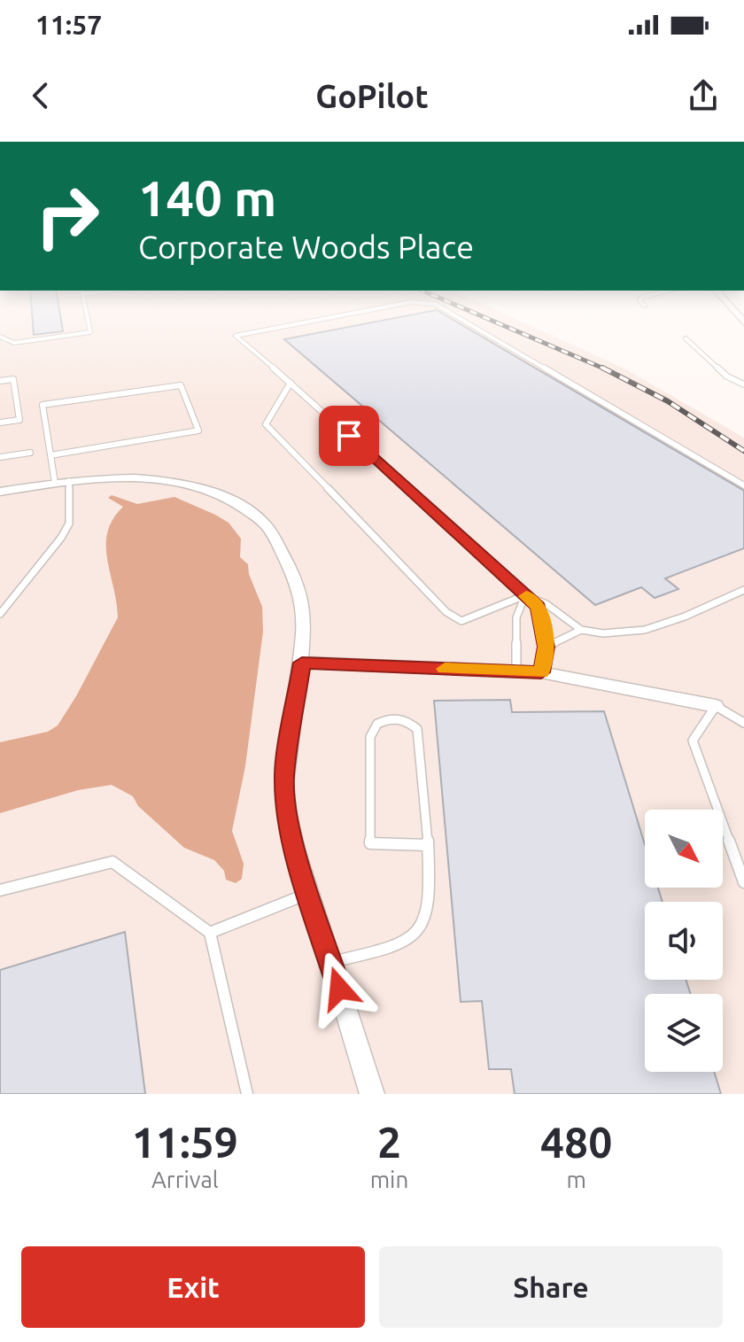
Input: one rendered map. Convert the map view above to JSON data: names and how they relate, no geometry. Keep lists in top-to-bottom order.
{
  "north": "bottom right",
  "page": {
    "status": "11:57",
    "header": "GoPilot",
    "turn": ["140 m", "Corporate Woods Place"],
    "eta": [
      "11:59",
      "Arrival",
      "2",
      "min",
      "480",
      "m"
    ],
    "buttons": ["Exit", "Share"]
  }
}
